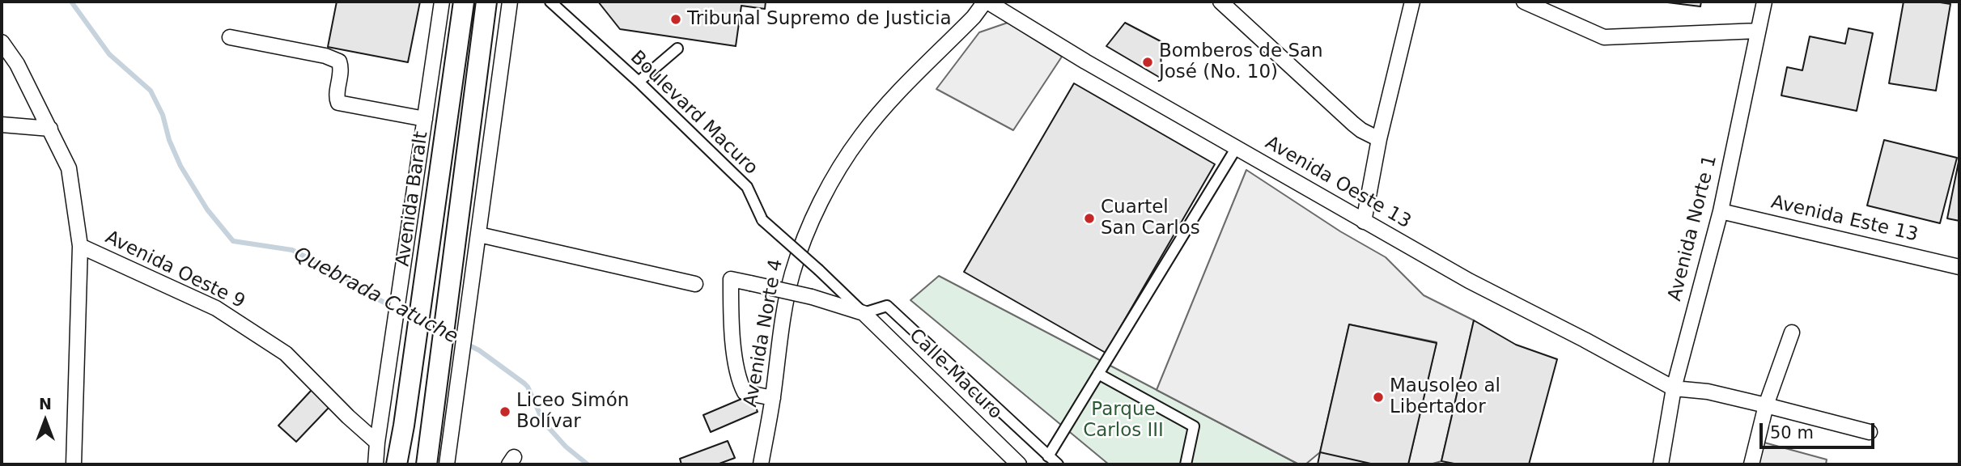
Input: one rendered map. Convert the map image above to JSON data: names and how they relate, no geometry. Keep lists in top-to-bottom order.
{
  "streets": {
    "main road": ["Avenida Baralt"],
    "street": [
      "Boulevard Macuro",
      "Avenida Oeste 13",
      "Avenida Este 13",
      "Avenida Norte 1",
      "Avenida Oeste 9",
      "Avenida Norte 4",
      "Calle Macuro"
    ]
  },
  "crossings": [
    ["Boulevard Macuro", "Calle Macuro"],
    ["Avenida Oeste 13", "Avenida Norte 1"],
    ["Avenida Oeste 13", "Avenida Norte 4"],
    ["Avenida Baralt", "Avenida Oeste 9"],
    ["Avenida Este 13", "Avenida Norte 1"]
  ],
  "water": ["Quebrada Catuche"],
  "parks": ["Parque Carlos III"],
  "places": [
    "Tribunal Supremo de Justicia",
    "Bomberos de San José (No. 10)",
    "Cuartel San Carlos",
    "Mausoleo al Libertador",
    "Liceo Simón Bolívar"
  ],
  "scale_bar": "50 m",
  "north": "top"
}
